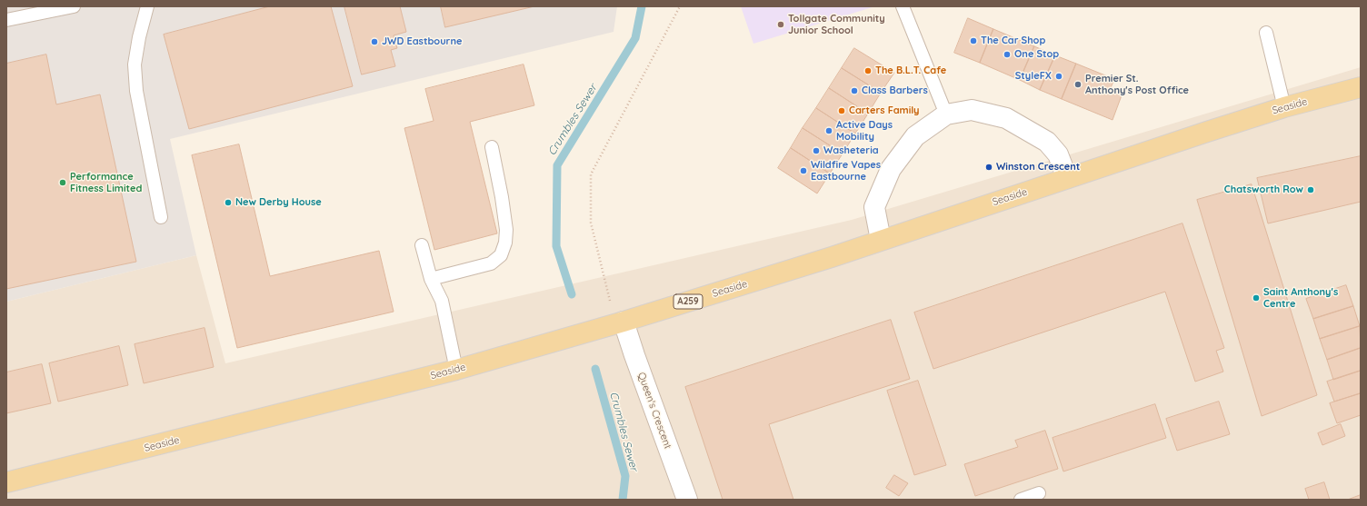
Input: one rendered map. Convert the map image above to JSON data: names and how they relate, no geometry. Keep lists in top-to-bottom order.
{
  "streets": {
    "main road": ["Seaside", "A259"],
    "street": ["Queen's Crescent"]
  },
  "crossings": [
    ["Seaside", "Queen's Crescent"]
  ],
  "water": ["Crumbles Sewer"],
  "places": [
    "Tollgate Community Junior School",
    "The Car Shop",
    "JWD Eastbourne",
    "One Stop",
    "The B.L.T. Cafe",
    "StyleFX",
    "Premier St. Anthony's Post Office",
    "Class Barbers",
    "Carters Family",
    "Active Days Mobility",
    "Washeteria",
    "Winston Crescent",
    "Wildfire Vapes Eastbourne",
    "Performance Fitness Limited",
    "Chatsworth Row",
    "New Derby House",
    "Saint Anthony's Centre"
  ]
}
